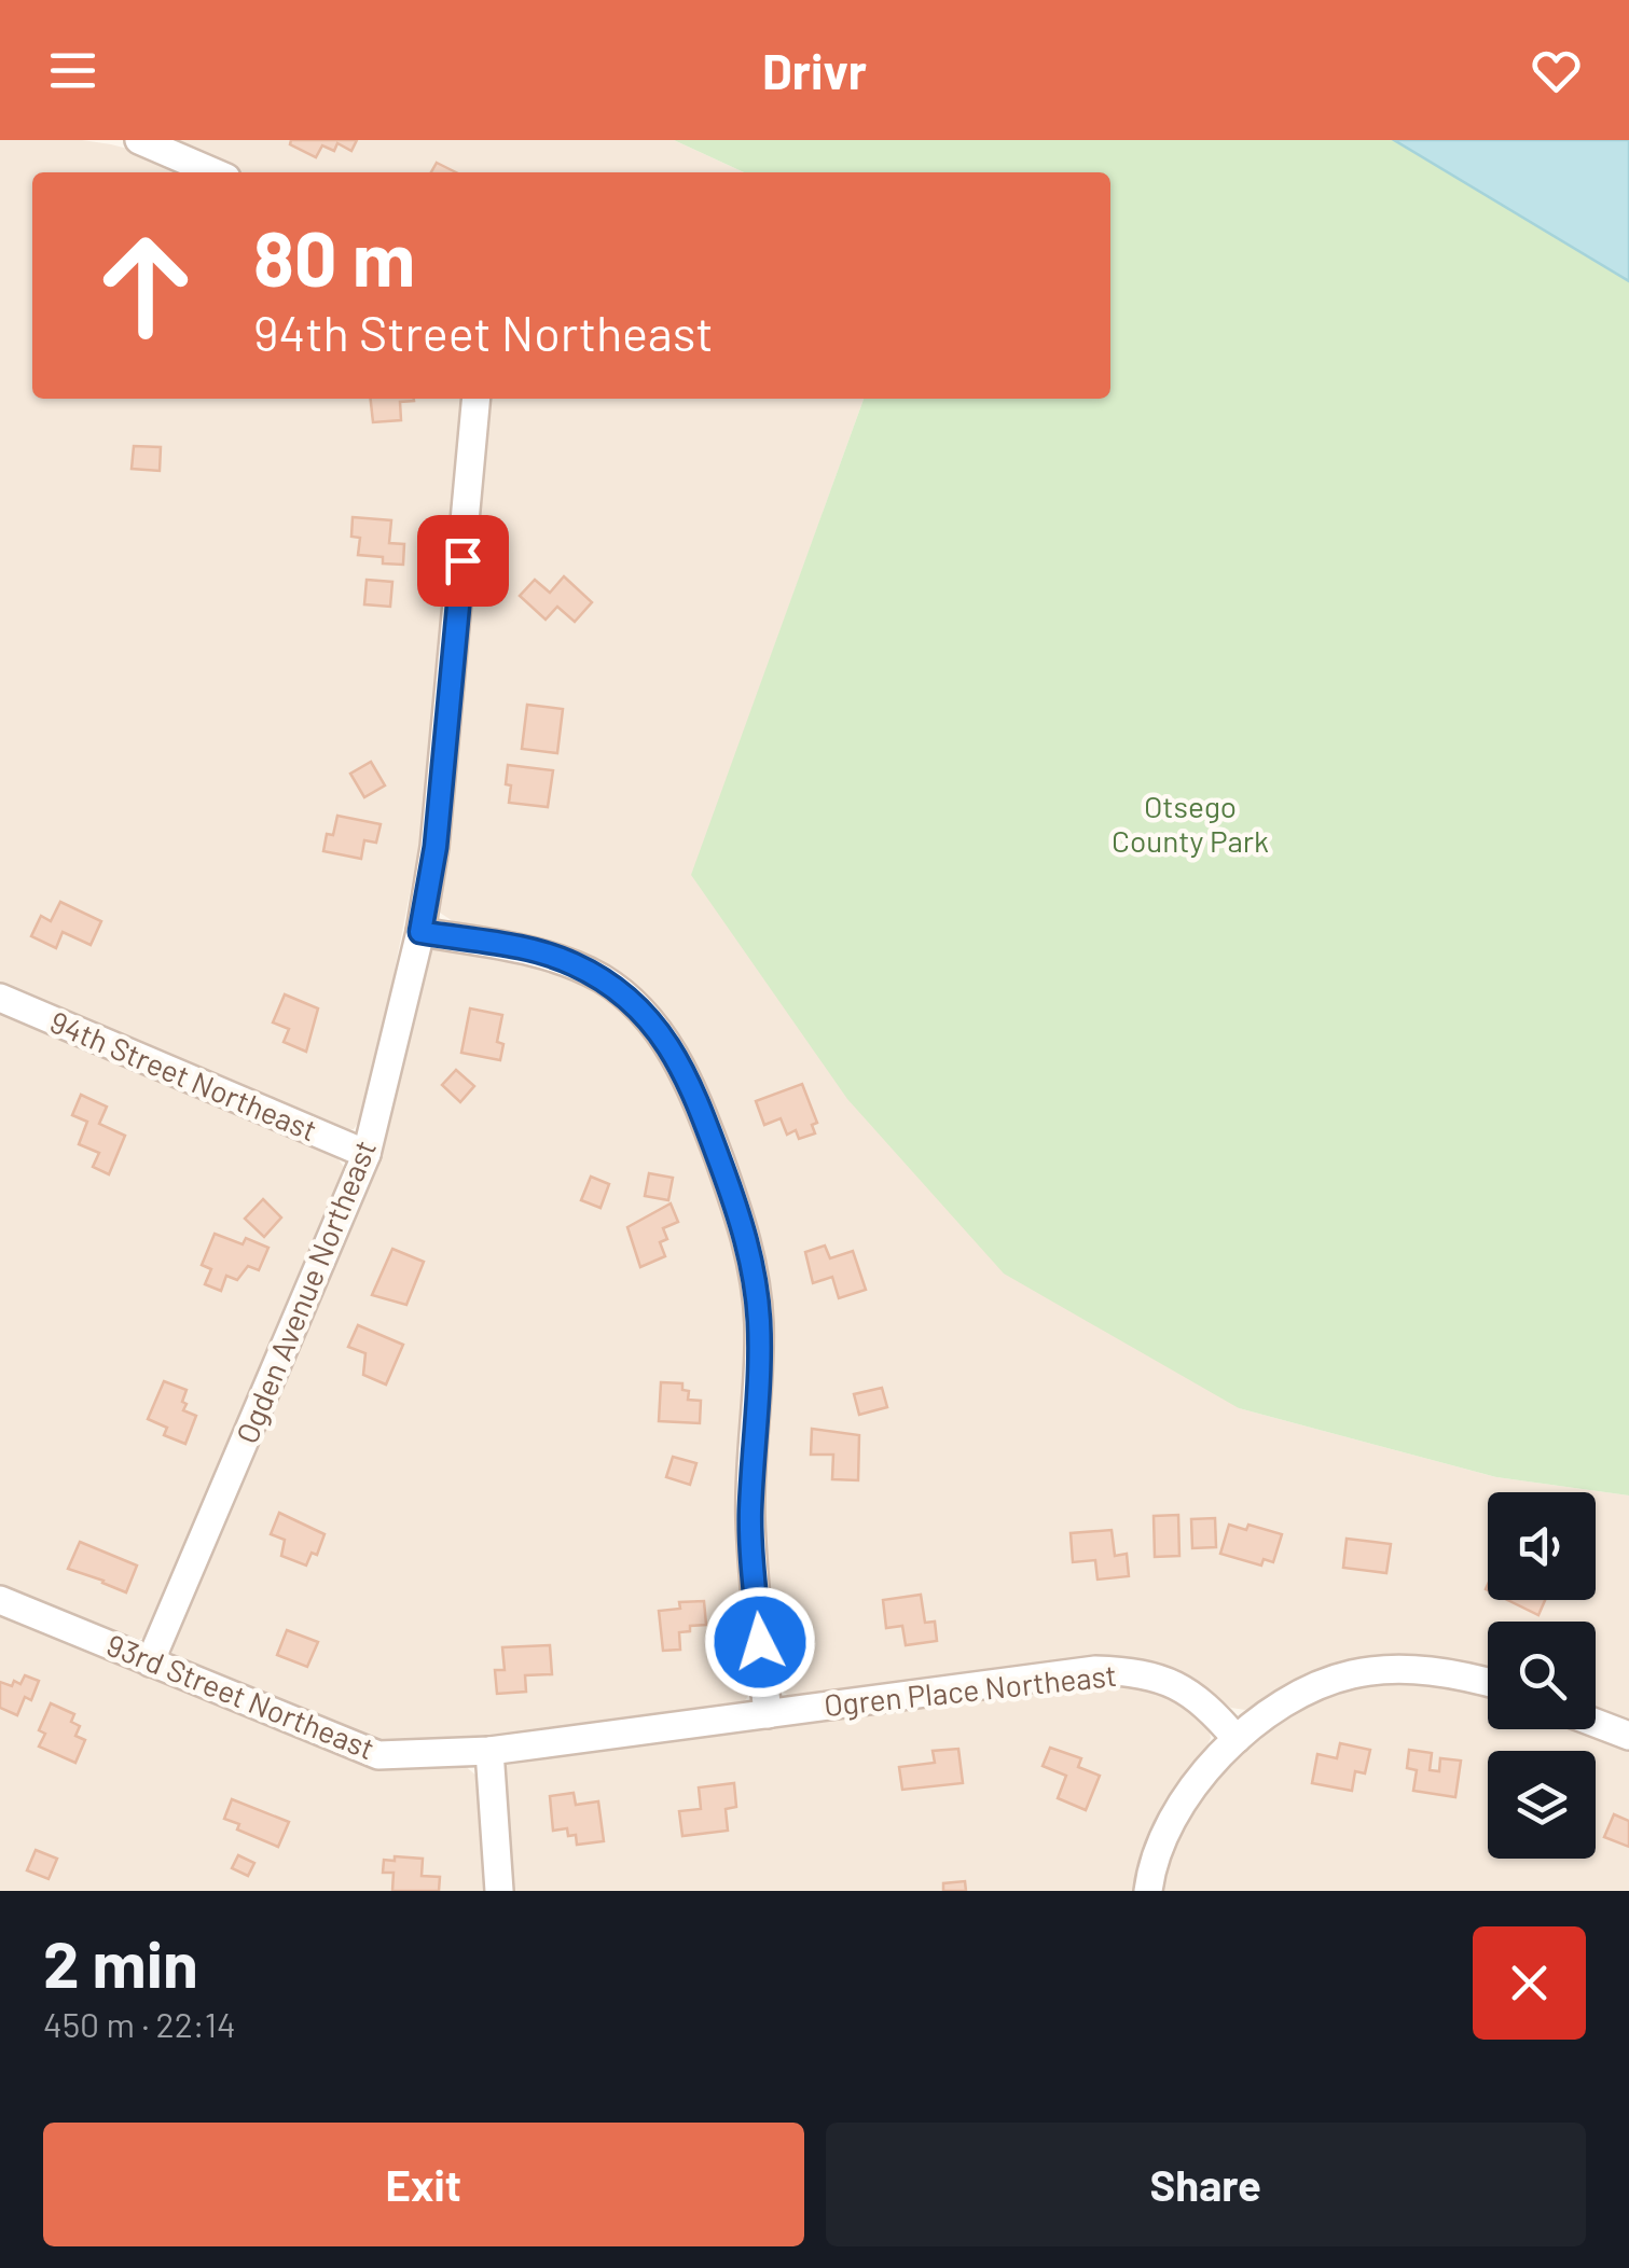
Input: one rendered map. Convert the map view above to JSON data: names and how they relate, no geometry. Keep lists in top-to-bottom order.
{
  "streets": {
    "street": [
      "94th Street Northeast",
      "Ogden Avenue Northeast",
      "Ogren Place Northeast",
      "93rd Street Northeast"
    ]
  },
  "crossings": [
    ["94th Street Northeast", "Ogden Avenue Northeast"],
    ["Ogden Avenue Northeast", "93rd Street Northeast"],
    ["Ogren Place Northeast", "93rd Street Northeast"]
  ],
  "parks": ["Otsego County Park"],
  "page": {
    "header": "Drivr",
    "turn": ["80 m", "94th Street Northeast"],
    "heading": ["2 min", "450 m · 22:14"],
    "buttons": ["Exit", "Share"]
  }
}
